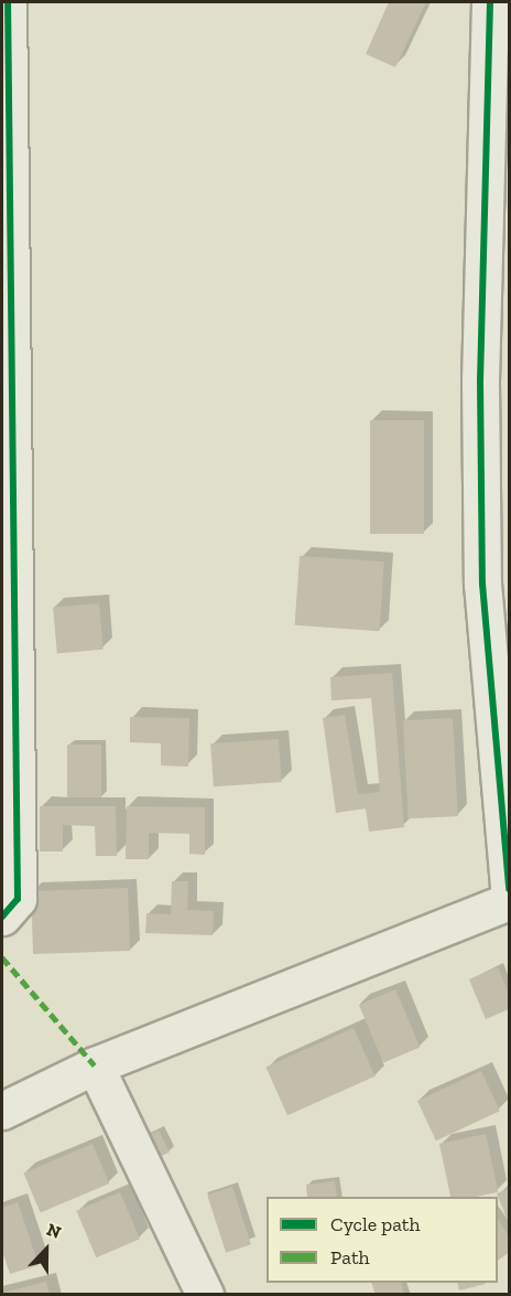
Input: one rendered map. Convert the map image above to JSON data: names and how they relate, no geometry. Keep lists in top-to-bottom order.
{
  "legend": ["Cycle path", "Path"],
  "north": "top"
}
